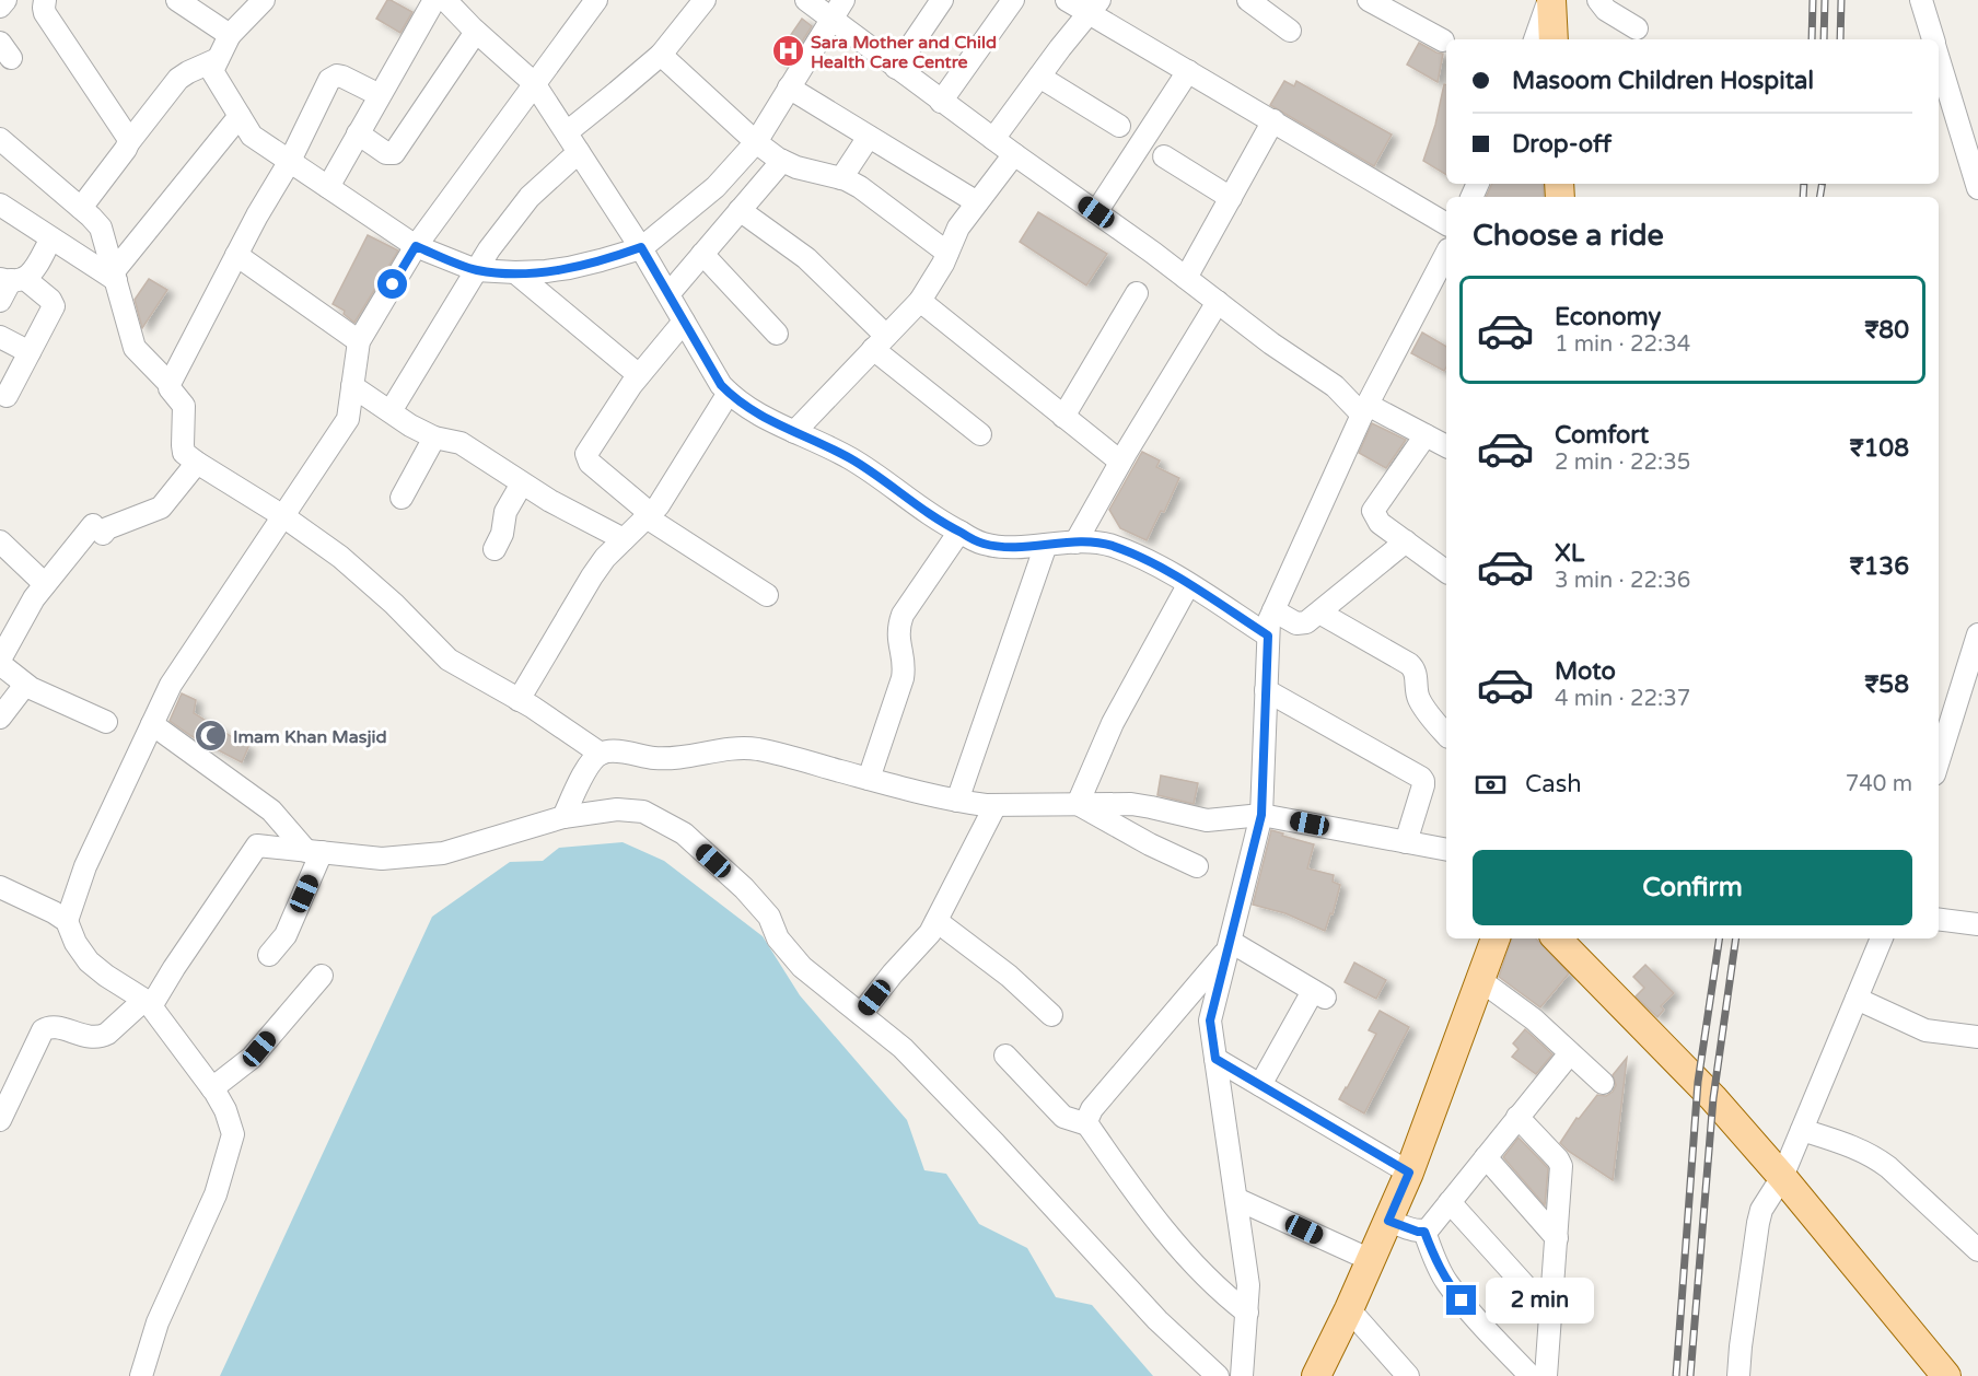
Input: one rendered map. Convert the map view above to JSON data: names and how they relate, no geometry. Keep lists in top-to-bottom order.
{
  "places": {
    "hospital": ["Sara Mother and Child Health Care Centre"],
    "mosque": ["Imam Khan Masjid"]
  },
  "page": {
    "banner": ["Masoom Children Hospital", "Drop-off"],
    "heading": "Choose a ride",
    "list": [
      {
        "name": "Economy",
        "note": "1 min · 22:34",
        "value": "₹80"
      },
      {
        "name": "Comfort",
        "note": "2 min · 22:35",
        "value": "₹108"
      },
      {
        "name": "XL",
        "note": "3 min · 22:36",
        "value": "₹136"
      },
      {
        "name": "Moto",
        "note": "4 min · 22:37",
        "value": "₹58"
      }
    ],
    "pay": ["Cash", "740 m"],
    "buttons": "Confirm",
    "bubble": "2 min"
  }
}
